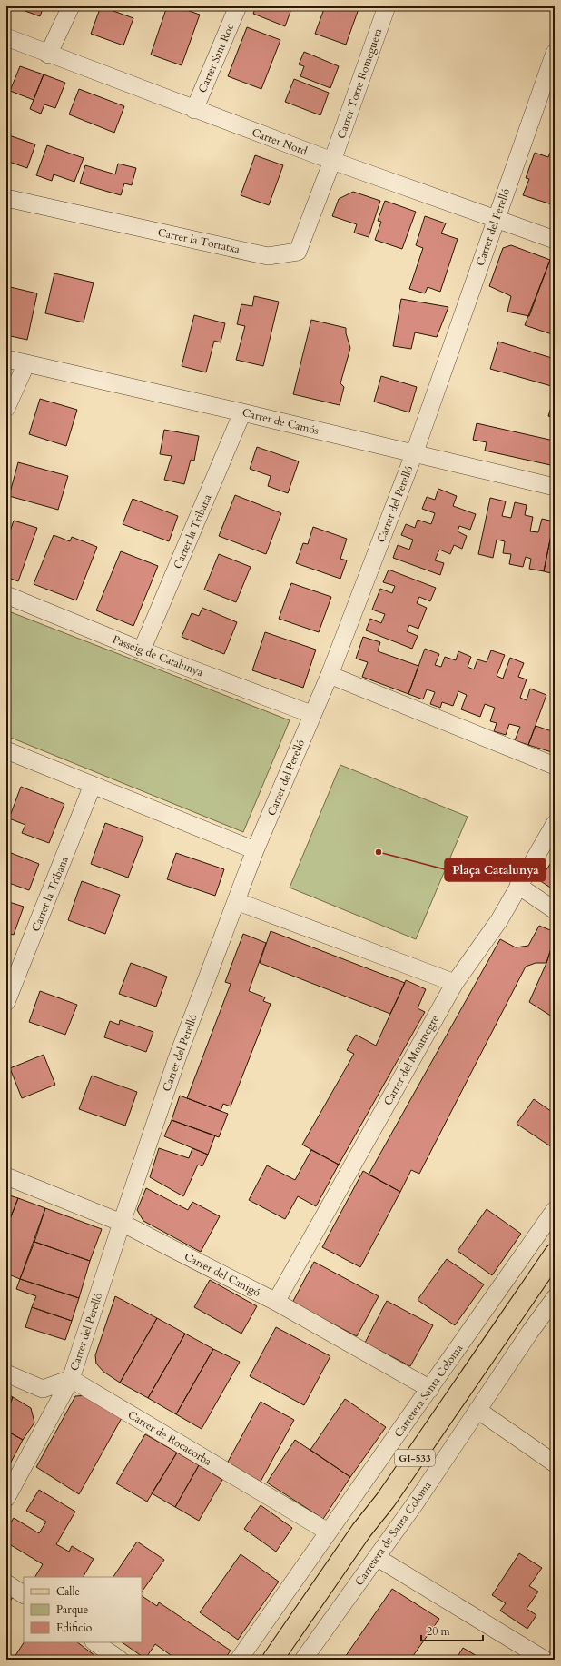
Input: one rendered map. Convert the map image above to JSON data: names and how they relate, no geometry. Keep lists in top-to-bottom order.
{
  "streets": {
    "main road": ["GI-533"],
    "street": [
      "Carrer Sant Roc",
      "Carrer Torre Romeguera",
      "Carrer Nord",
      "Carrer del Perelló",
      "Carrer la Torratxa",
      "Carrer de Camós",
      "Carrer la Tribana",
      "Passeig de Catalunya",
      "Carrer del Montnegre",
      "Carrer del Canigó",
      "Carretera Santa Coloma",
      "Carrer de Rocacorba",
      "Carretera de Santa Coloma"
    ]
  },
  "crossings": [
    ["Carrer Sant Roc", "Carrer Nord"],
    ["Carrer Torre Romeguera", "Carrer Nord"],
    ["Carrer Torre Romeguera", "Carrer la Torratxa"],
    ["Carrer Nord", "Carrer del Perelló"],
    ["Carrer Nord", "Carrer la Torratxa"],
    ["Carrer del Perelló", "Carrer de Camós"],
    ["Carrer del Perelló", "Passeig de Catalunya"],
    ["Carrer del Perelló", "Carrer del Canigó"],
    ["Carrer del Perelló", "Carrer de Rocacorba"],
    ["Carrer de Camós", "Carrer la Tribana"],
    ["Carrer la Tribana", "Passeig de Catalunya"],
    ["Carrer del Montnegre", "Carrer del Canigó"],
    ["Carrer del Canigó", "Carretera Santa Coloma"],
    ["Carretera Santa Coloma", "Carrer de Rocacorba"]
  ],
  "places": ["Plaça Catalunya"],
  "legend": ["Calle", "Parque", "Edificio"],
  "scale_bar": "20 m"
}
